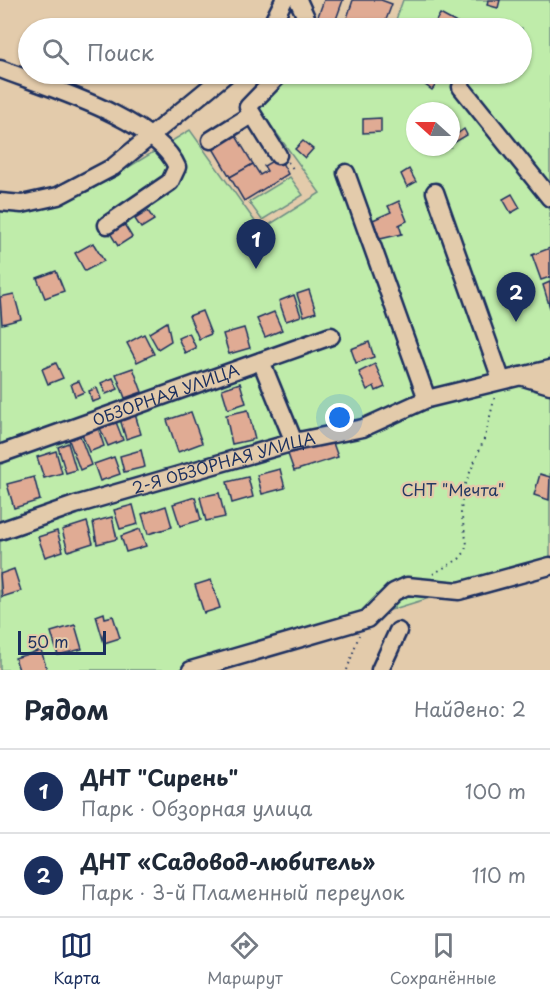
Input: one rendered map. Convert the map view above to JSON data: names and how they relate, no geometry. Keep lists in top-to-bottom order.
{
  "streets": {
    "street": ["ОБЗОРНАЯ УЛИЦА", "2-Я ОБЗОРНАЯ УЛИЦА"]
  },
  "parks": ["СНТ \"Мечта\""],
  "scale_bar": "50 m",
  "north": "left",
  "page": {
    "search": "Поиск",
    "pins": ["1", "2"],
    "scale": "50 m",
    "heading": ["Рядом", "Найдено: 2"],
    "list": [
      {
        "mark": "1",
        "name": "ДНТ \"Сирень\"",
        "note": "Парк · Обзорная улица",
        "value": "100 m"
      },
      {
        "mark": "2",
        "name": "ДНТ «Садовод-любитель»",
        "note": "Парк · 3-й Пламенный переулок",
        "value": "110 m"
      }
    ],
    "nav": ["Карта", "Маршрут", "Сохранённые"]
  }
}
